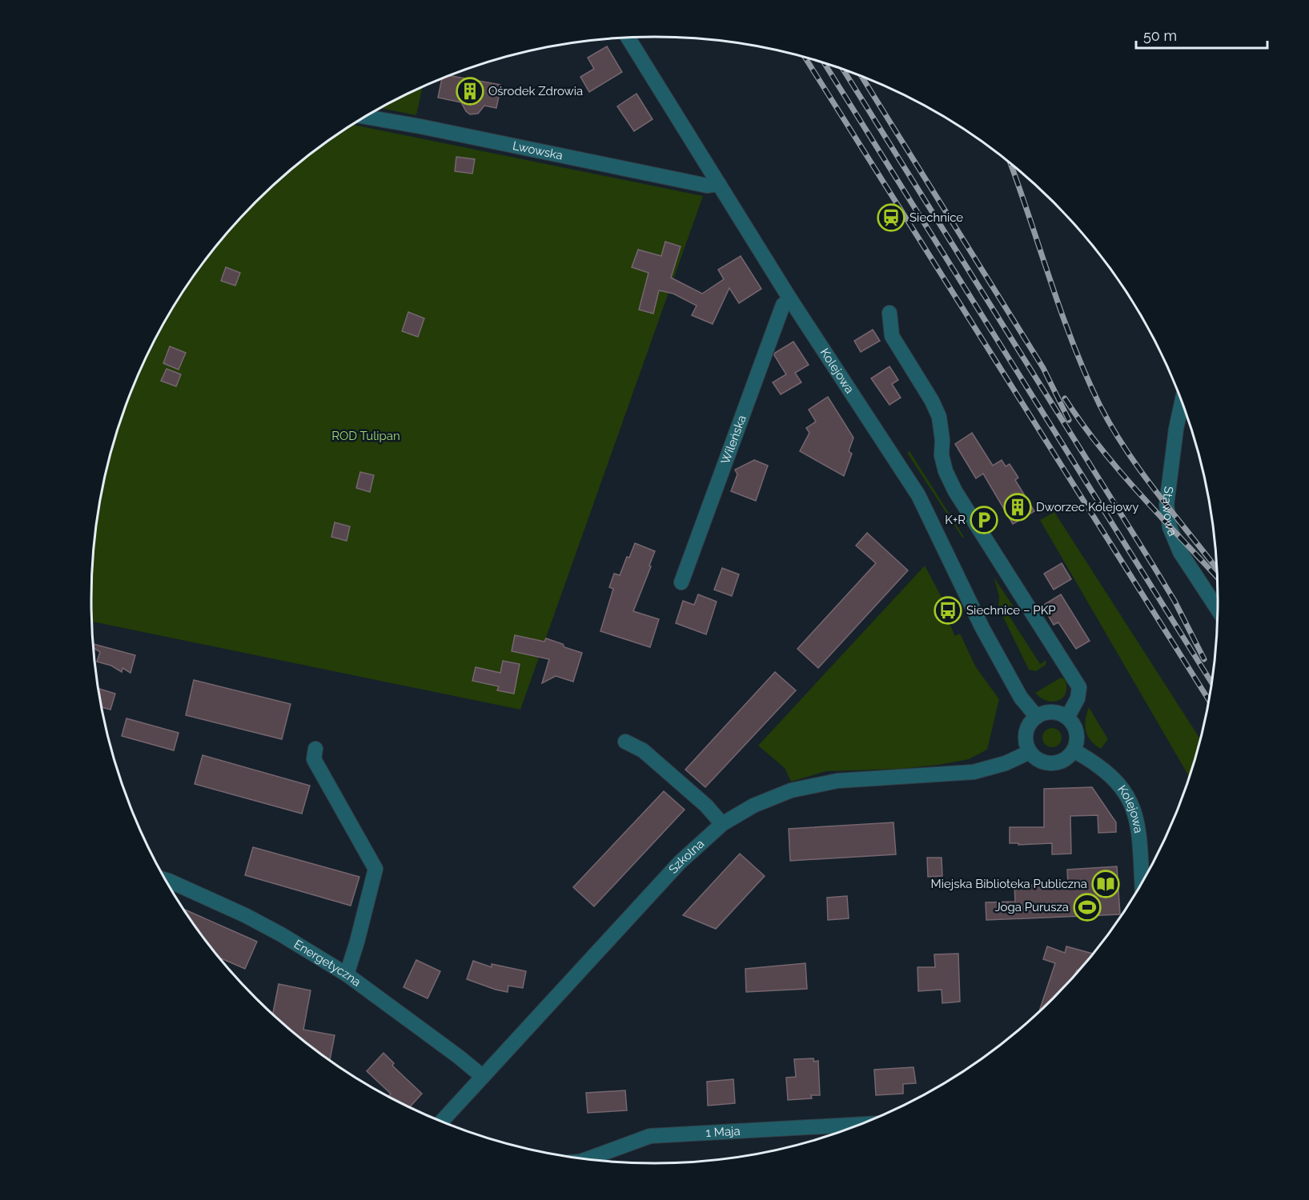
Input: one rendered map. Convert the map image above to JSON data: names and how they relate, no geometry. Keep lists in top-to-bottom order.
{
  "streets": {
    "street": [
      "Lwowska",
      "Kolejowa",
      "Wileńska",
      "Stawowa",
      "Szkolna",
      "Energetyczna",
      "1 Maja"
    ]
  },
  "crossings": [
    ["Lwowska", "Kolejowa"],
    ["Kolejowa", "Wileńska"],
    ["Kolejowa", "Szkolna"],
    ["Szkolna", "Energetyczna"]
  ],
  "parks": ["ROD Tulipan"],
  "places": {
    "building": ["Ośrodek Zdrowia", "Dworzec Kolejowy"],
    "station": ["Siechnice"],
    "parking": ["K+R"],
    "bus stop": ["Siechnice – PKP"],
    "library": ["Miejska Biblioteka Publiczna"],
    "sports": ["Joga Purusza"]
  },
  "scale_bar": "50 m"
}
